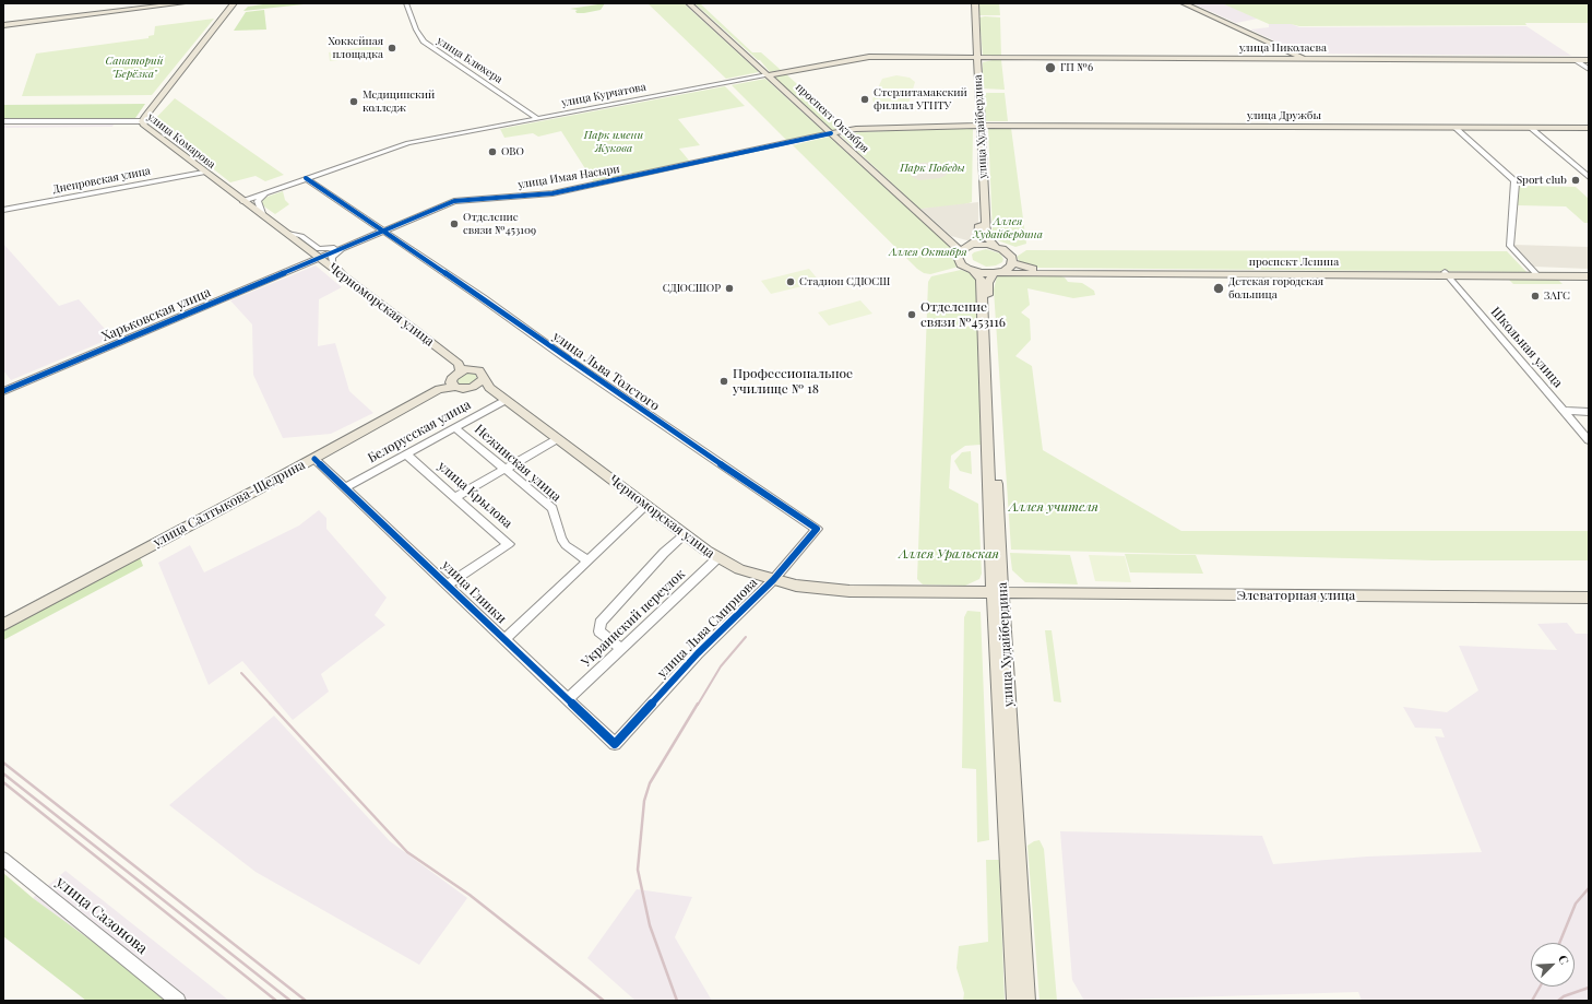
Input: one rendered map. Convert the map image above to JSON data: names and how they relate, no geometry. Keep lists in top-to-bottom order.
{
  "streets": {
    "main road": [
      "улица Николаева",
      "улица Курчатова",
      "улица Дружбы",
      "проспект Октября",
      "улица Худайбердина",
      "улица Комарова",
      "улица Имая Насыри",
      "проспект Ленина",
      "Черноморская улица",
      "улица Салтыкова-Щедрина",
      "Элеваторная улица"
    ],
    "street": [
      "улица Блюхера",
      "Днепровская улица",
      "Харьковская улица",
      "Школьная улица",
      "улица Льва Толстого",
      "Белорусская улица",
      "Нежинская улица",
      "улица Крылова",
      "улица Глинки",
      "Украинский переулок",
      "улица Льва Смирнова",
      "улица Сазонова"
    ]
  },
  "crossings": [
    ["улица Николаева", "улица Курчатова"],
    ["улица Николаева", "улица Худайбердина"],
    ["улица Блюхера", "улица Курчатова"],
    ["улица Курчатова", "проспект Октября"],
    ["улица Курчатова", "улица Худайбердина"],
    ["улица Курчатова", "улица Комарова"],
    ["улица Курчатова", "улица Льва Толстого"],
    ["улица Дружбы", "улица Худайбердина"],
    ["улица Дружбы", "улица Имая Насыри"],
    ["проспект Октября", "улица Имая Насыри"],
    ["улица Худайбердина", "улица Имая Насыри"],
    ["улица Худайбердина", "Черноморская улица"],
    ["улица Худайбердина", "Элеваторная улица"],
    ["улица Комарова", "улица Имая Насыри"],
    ["улица Комарова", "Днепровская улица"],
    ["улица Комарова", "Черноморская улица"],
    ["улица Комарова", "Харьковская улица"],
    ["улица Имая Насыри", "Черноморская улица"],
    ["улица Имая Насыри", "Харьковская улица"],
    ["улица Имая Насыри", "улица Льва Толстого"],
    ["проспект Ленина", "Школьная улица"],
    ["Черноморская улица", "Харьковская улица"],
    ["Черноморская улица", "Белорусская улица"],
    ["Черноморская улица", "улица Салтыкова-Щедрина"],
    ["Черноморская улица", "Элеваторная улица"],
    ["Черноморская улица", "Украинский переулок"],
    ["Черноморская улица", "улица Льва Смирнова"],
    ["улица Льва Толстого", "улица Льва Смирнова"],
    ["Белорусская улица", "Нежинская улица"],
    ["Белорусская улица", "улица Крылова"],
    ["Белорусская улица", "улица Глинки"],
    ["улица Крылова", "улица Глинки"],
    ["улица Салтыкова-Щедрина", "улица Глинки"],
    ["улица Глинки", "Украинский переулок"],
    ["улица Глинки", "улица Льва Смирнова"]
  ],
  "parks": [
    "Санаторий \"Берёзка\"",
    "Парк имени Жукова",
    "Парк Победы",
    "Аллея Худайбердина",
    "Аллея Октября",
    "Аллея учителя",
    "Аллея Уральская"
  ],
  "places": [
    "Хоккейная площадка",
    "ГП №6",
    "Стерлитамакский филиал УГНТУ",
    "Медицинский колледж",
    "ОВО",
    "Sport club",
    "Отделение связи №453109",
    "Стадион СДЮСШ",
    "СДЮСШОР",
    "Детская городская больница",
    "ЗАГС",
    "Отделение связи №453116",
    "Профессиональное училище № 18"
  ],
  "north": "top right"
}
